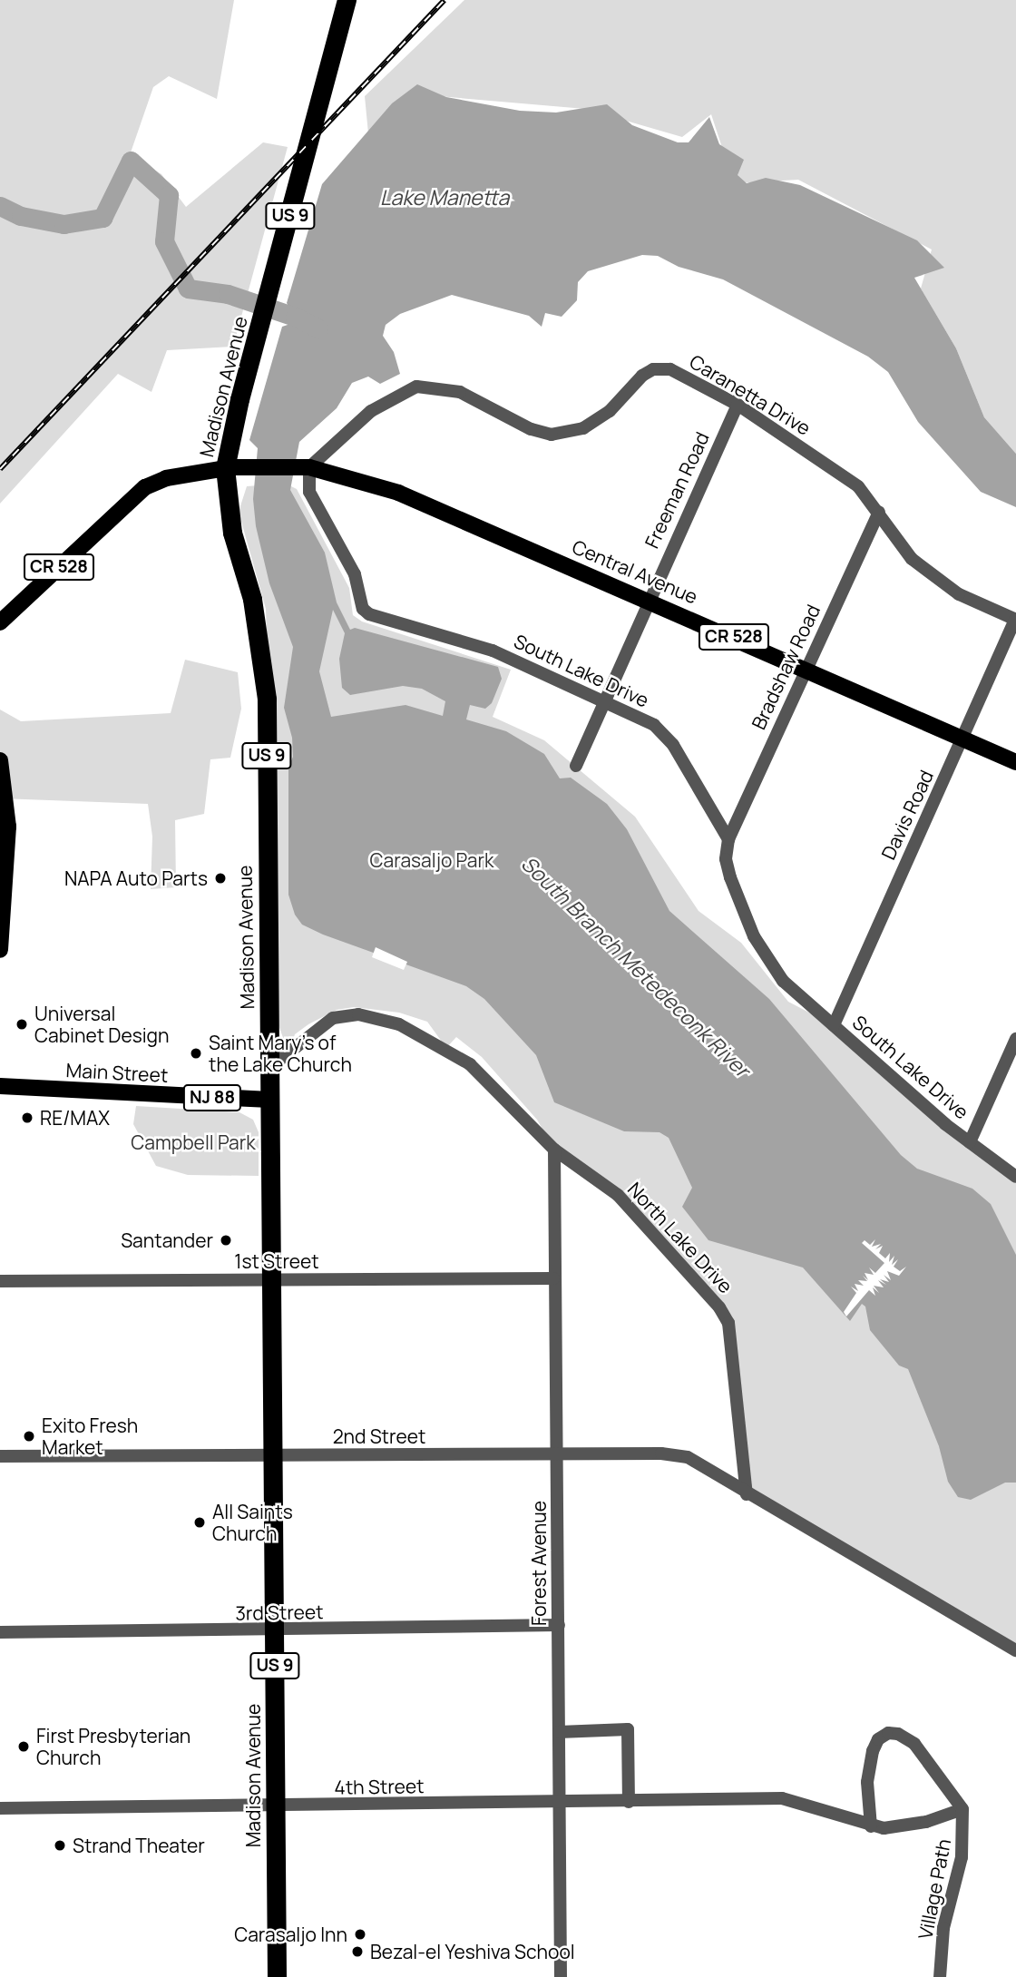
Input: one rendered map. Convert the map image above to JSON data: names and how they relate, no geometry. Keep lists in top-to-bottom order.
{
  "streets": {
    "highway": ["US 9", "Madison Avenue"],
    "main road": [
      "CR 528",
      "Central Avenue",
      "Main Street",
      "NJ 88"
    ],
    "street": [
      "Caranetta Drive",
      "Freeman Road",
      "Bradshaw Road",
      "South Lake Drive",
      "Davis Road",
      "North Lake Drive",
      "1st Street",
      "2nd Street",
      "Forest Avenue",
      "3rd Street",
      "4th Street",
      "Village Path"
    ]
  },
  "crossings": [
    ["Madison Avenue", "CR 528"],
    ["Madison Avenue", "Central Avenue"],
    ["Madison Avenue", "Main Street"],
    ["Madison Avenue", "North Lake Drive"],
    ["Madison Avenue", "1st Street"],
    ["Madison Avenue", "2nd Street"],
    ["Madison Avenue", "3rd Street"],
    ["Madison Avenue", "4th Street"],
    ["Caranetta Drive", "Freeman Road"],
    ["Caranetta Drive", "Central Avenue"],
    ["Caranetta Drive", "Bradshaw Road"],
    ["Caranetta Drive", "South Lake Drive"],
    ["Caranetta Drive", "Davis Road"],
    ["Freeman Road", "Central Avenue"],
    ["Freeman Road", "South Lake Drive"],
    ["CR 528", "Central Avenue"],
    ["Central Avenue", "Bradshaw Road"],
    ["Central Avenue", "South Lake Drive"],
    ["Central Avenue", "Davis Road"],
    ["Bradshaw Road", "South Lake Drive"],
    ["South Lake Drive", "Davis Road"],
    ["North Lake Drive", "2nd Street"],
    ["North Lake Drive", "Forest Avenue"],
    ["1st Street", "Forest Avenue"],
    ["2nd Street", "Forest Avenue"],
    ["Forest Avenue", "3rd Street"],
    ["Forest Avenue", "4th Street"],
    ["4th Street", "Village Path"]
  ],
  "water": ["Lake Manetta", "South Branch Metedeconk River"],
  "parks": ["Carasaljo Park", "Campbell Park"],
  "places": [
    "NAPA Auto Parts",
    "Universal Cabinet Design",
    "Saint Mary's of the Lake Church",
    "RE/MAX",
    "Santander",
    "Exito Fresh Market",
    "All Saints Church",
    "First Presbyterian Church",
    "Strand Theater",
    "Carasaljo Inn",
    "Bezal-el Yeshiva School"
  ]
}
